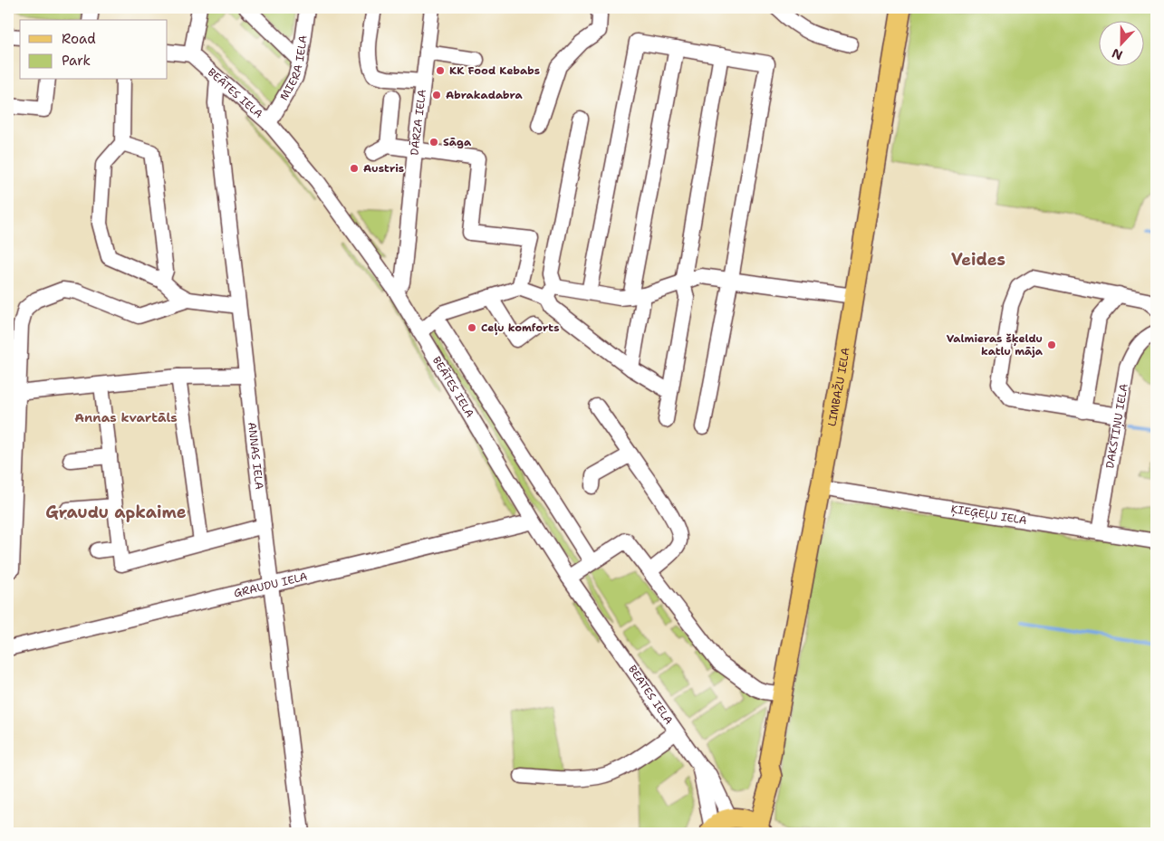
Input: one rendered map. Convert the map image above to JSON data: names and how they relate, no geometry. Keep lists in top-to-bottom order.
{
  "streets": {
    "main road": ["LIMBAŽU IELA"],
    "street": [
      "MIERA IELA",
      "BEĀTES IELA",
      "DĀRZA IELA",
      "DAKSTIŅU IELA",
      "ANNAS IELA",
      "ĶIEĢEĻU IELA",
      "GRAUDU IELA"
    ]
  },
  "crossings": [
    ["MIERA IELA", "BEĀTES IELA"],
    ["BEĀTES IELA", "DĀRZA IELA"],
    ["BEĀTES IELA", "LIMBAŽU IELA"],
    ["BEĀTES IELA", "ANNAS IELA"],
    ["BEĀTES IELA", "GRAUDU IELA"],
    ["LIMBAŽU IELA", "ĶIEĢEĻU IELA"],
    ["DAKSTIŅU IELA", "ĶIEĢEĻU IELA"],
    ["ANNAS IELA", "GRAUDU IELA"]
  ],
  "districts": ["Veides", "Annas kvartāls", "Graudu apkaime"],
  "places": [
    "KK Food Kebabs",
    "Abrakadabra",
    "Sāga",
    "Austris",
    "Ceļu komforts",
    "Valmieras šķeldu katlu māja"
  ],
  "legend": ["Road", "Park"],
  "north": "bottom"
}
